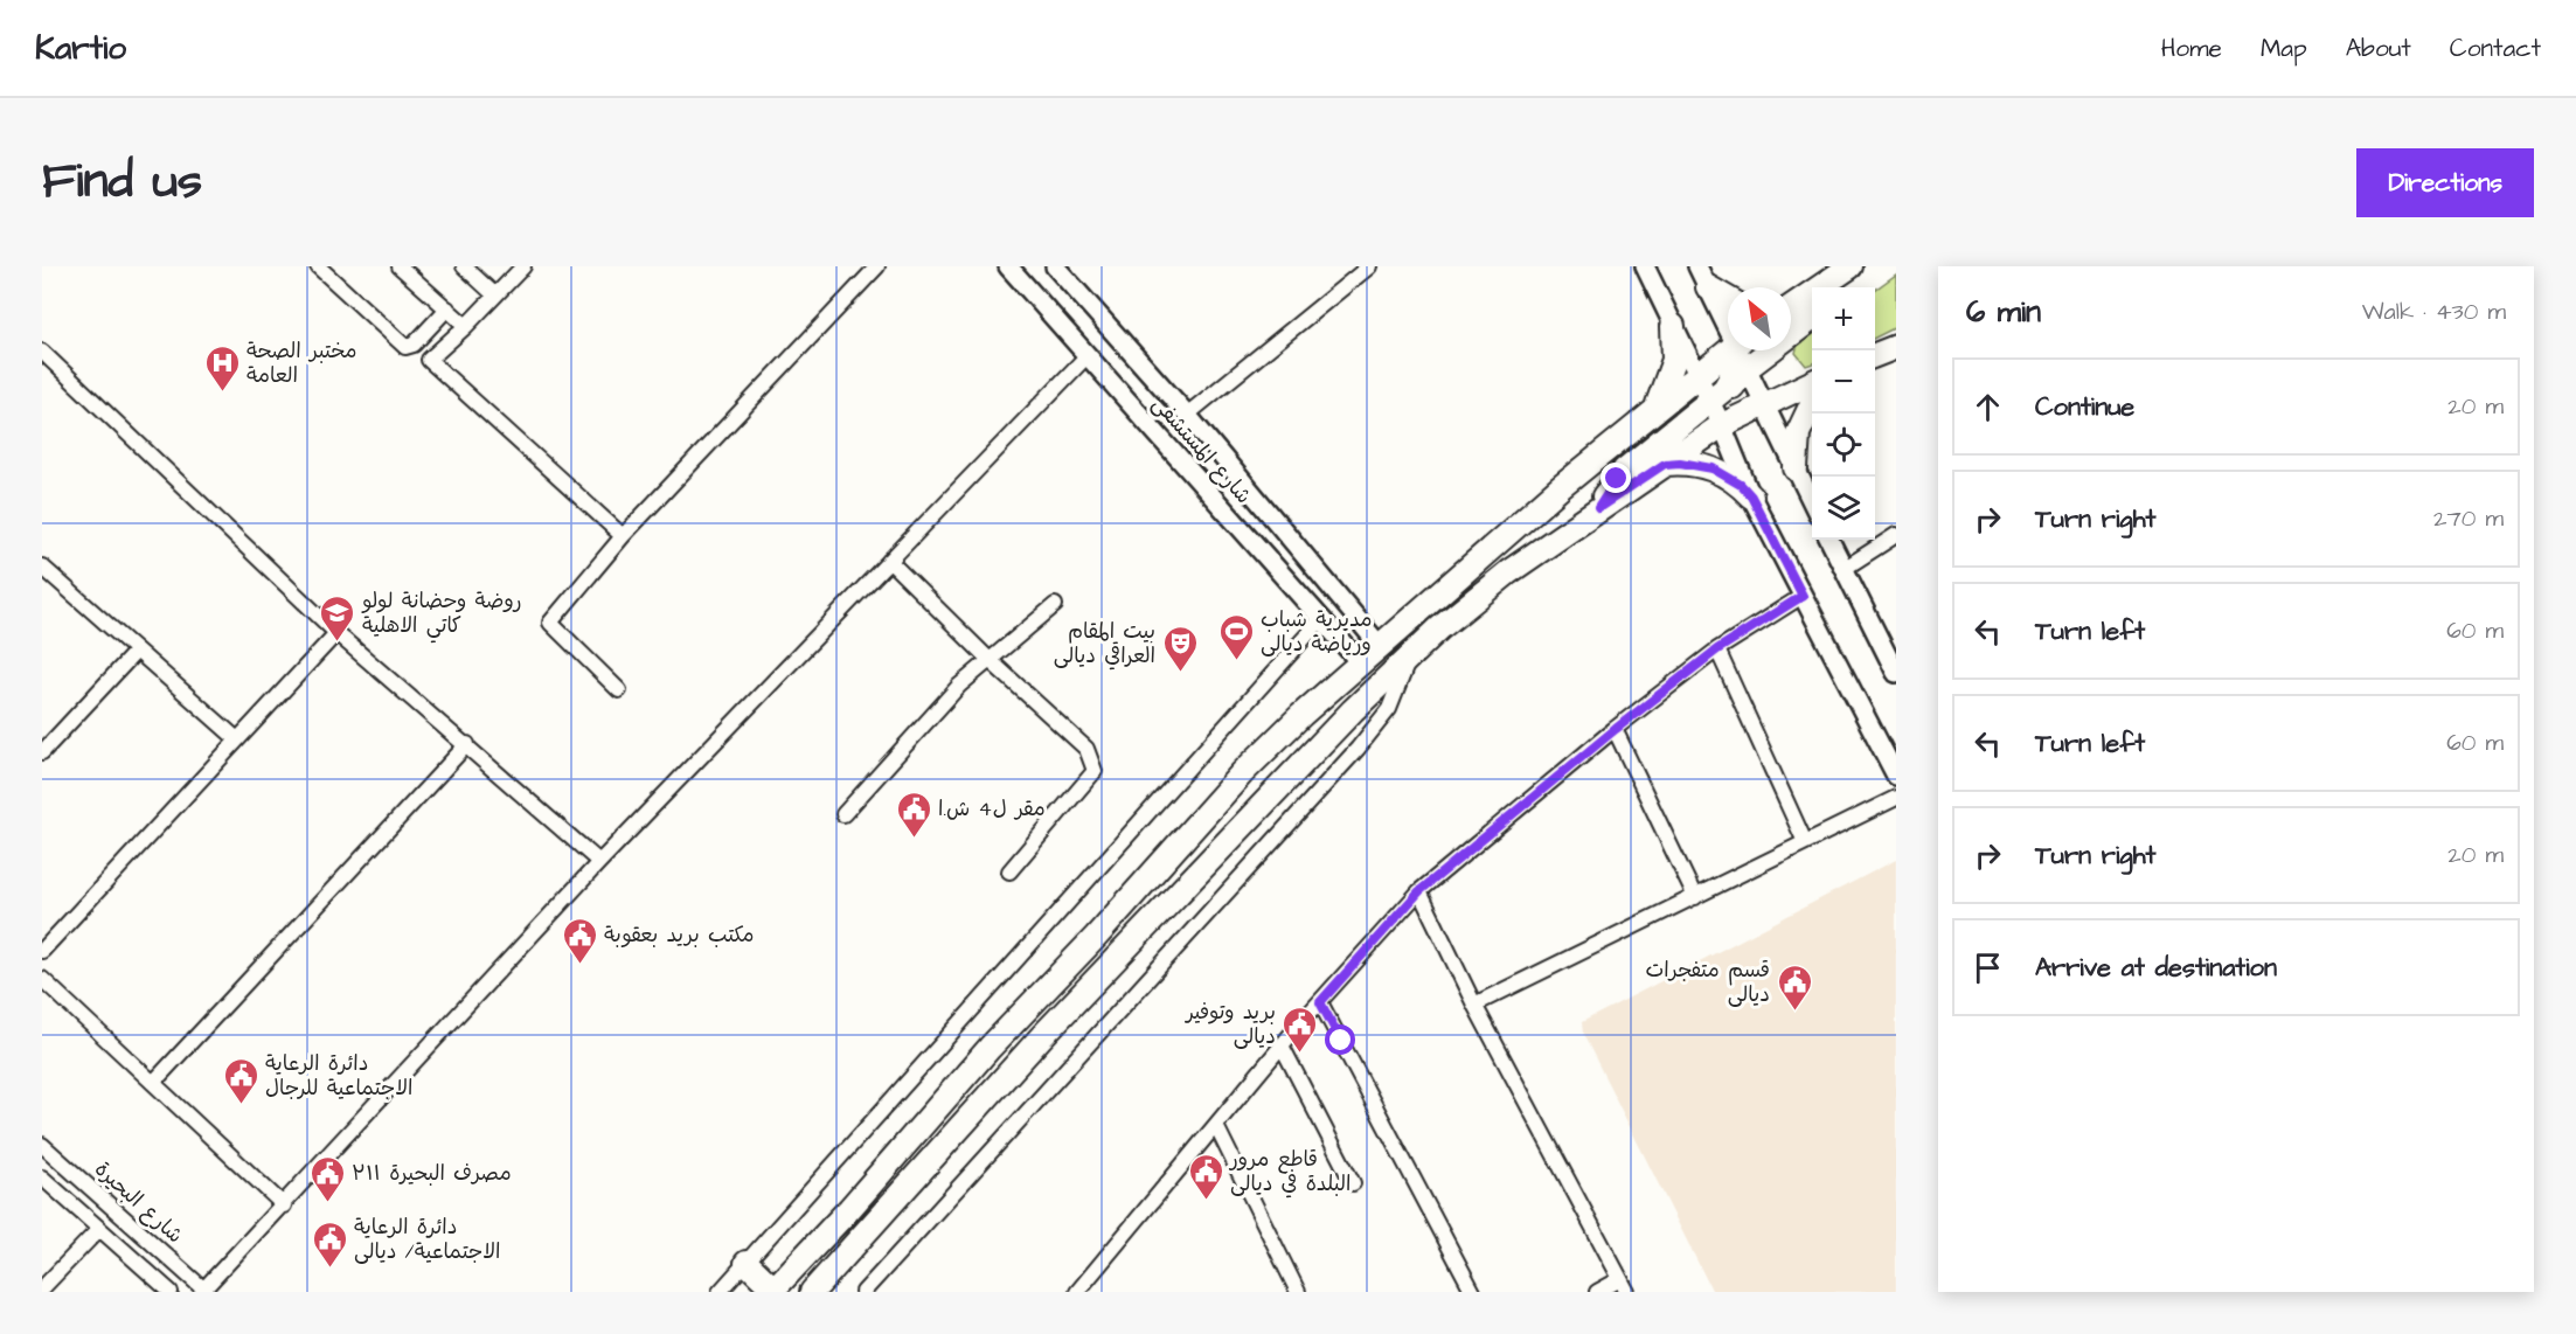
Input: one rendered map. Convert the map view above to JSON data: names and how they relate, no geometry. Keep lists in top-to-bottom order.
{
  "streets": {
    "street": ["شارع المستشفى", "شارع البحيرة"]
  },
  "places": {
    "hospital": ["مختبر الصحة العامة"],
    "school or university": ["روضة وحضانة لولو كاتي الاهلية"],
    "sports": ["مديرية شباب ورياضة ديالى"],
    "theatre": ["بيت المقام العراقي ديالى"],
    "public building": [
      "مقر ل4 ش.ا",
      "مكتب بريد بعقوبة",
      "قسم متفجرات ديالى",
      "بريد وتوفير ديالى",
      "دائرة الرعاية الاجتماعية للرجال",
      "قاطع مرور البلدة في ديالى",
      "مصرف البحيرة ٣١١",
      "دائرة الرعاية الاجتماعية/ ديالى"
    ]
  },
  "north": "top left",
  "page": {
    "header": "Kartio",
    "nav": [
      "Home",
      "Map",
      "About",
      "Contact"
    ],
    "title": "Find us",
    "buttons": "Directions",
    "heading": ["6 min", "Walk · 430 m"],
    "map_buttons": ["+", "−"],
    "list": [
      ["Continue", "20 m"],
      ["Turn right", "270 m"],
      ["Turn left", "60 m"],
      ["Turn left", "60 m"],
      ["Turn right", "20 m"],
      "Arrive at destination"
    ]
  }
}
